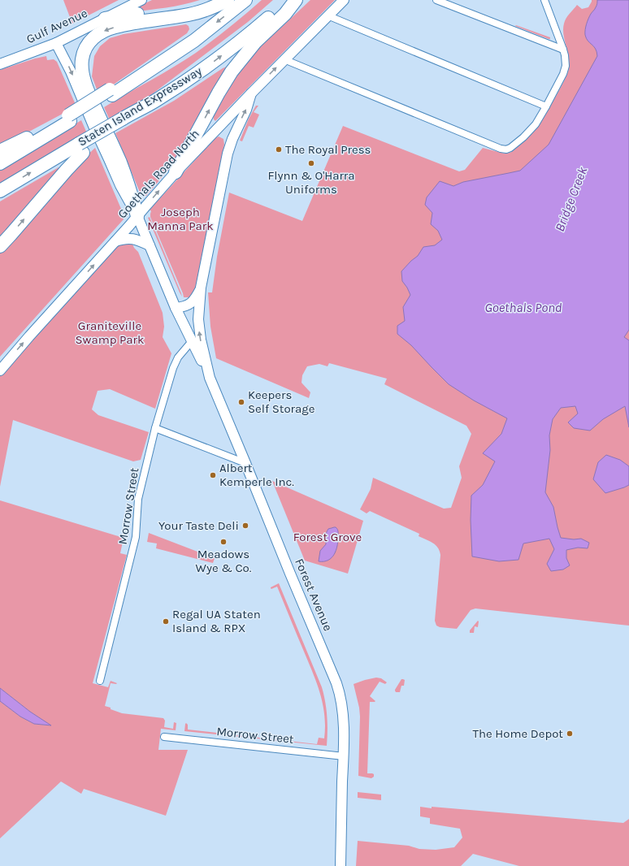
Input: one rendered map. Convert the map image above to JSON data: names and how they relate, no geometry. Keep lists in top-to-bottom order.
{
  "streets": {
    "highway": ["Staten Island Expressway"],
    "main road": ["Gulf Avenue", "Goethals Road North", "Forest Avenue"],
    "street": ["Morrow Street"]
  },
  "crossings": [
    ["Goethals Road North", "Forest Avenue"],
    ["Morrow Street", "Forest Avenue"]
  ],
  "one_way": ["Goethals Road North"],
  "water": ["Bridge Creek", "Goethals Pond"],
  "parks": ["Joseph Manna Park", "Graniteville Swamp Park", "Forest Grove"],
  "places": [
    "The Royal Press",
    "Flynn & O'Harra Uniforms",
    "Keepers Self Storage",
    "Albert Kemperle Inc.",
    "Your Taste Deli",
    "Meadows Wye & Co.",
    "Regal UA Staten Island & RPX",
    "The Home Depot"
  ]
}
